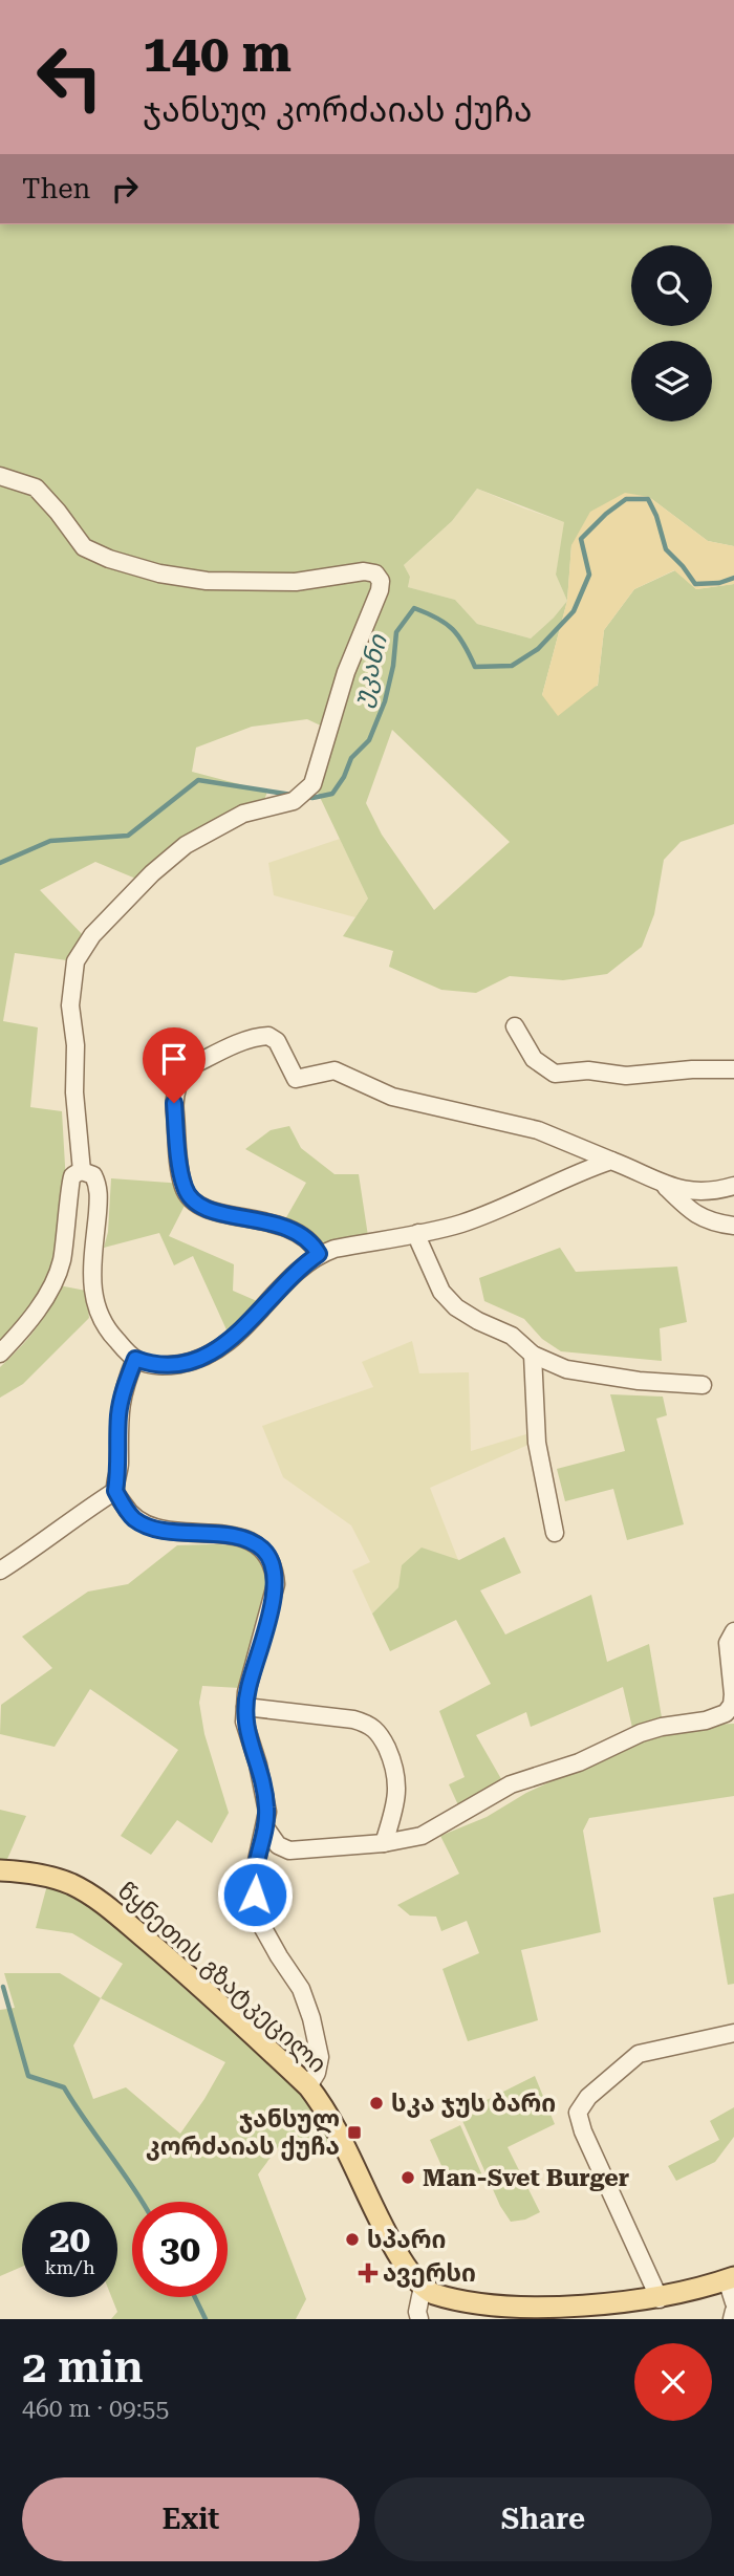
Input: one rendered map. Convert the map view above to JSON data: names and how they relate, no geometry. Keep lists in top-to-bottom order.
{
  "streets": {
    "main road": ["წყნეთის გზატკეცილი"]
  },
  "water": ["უკანი"],
  "places": {
    "other": ["სკა ჯუს ბარი", "Man-Svet Burger", "სპარი"],
    "transit": ["ჯანსულ კორძაიას ქუჩა"],
    "health": ["ავერსი"]
  },
  "page": {
    "turn": ["140 m", "ჯანსუღ კორძაიას ქუჩა"],
    "then": "Then",
    "speed": "20 km/h",
    "limit": "30",
    "heading": ["2 min", "460 m · 09:55"],
    "buttons": ["Exit", "Share"]
  }
}
